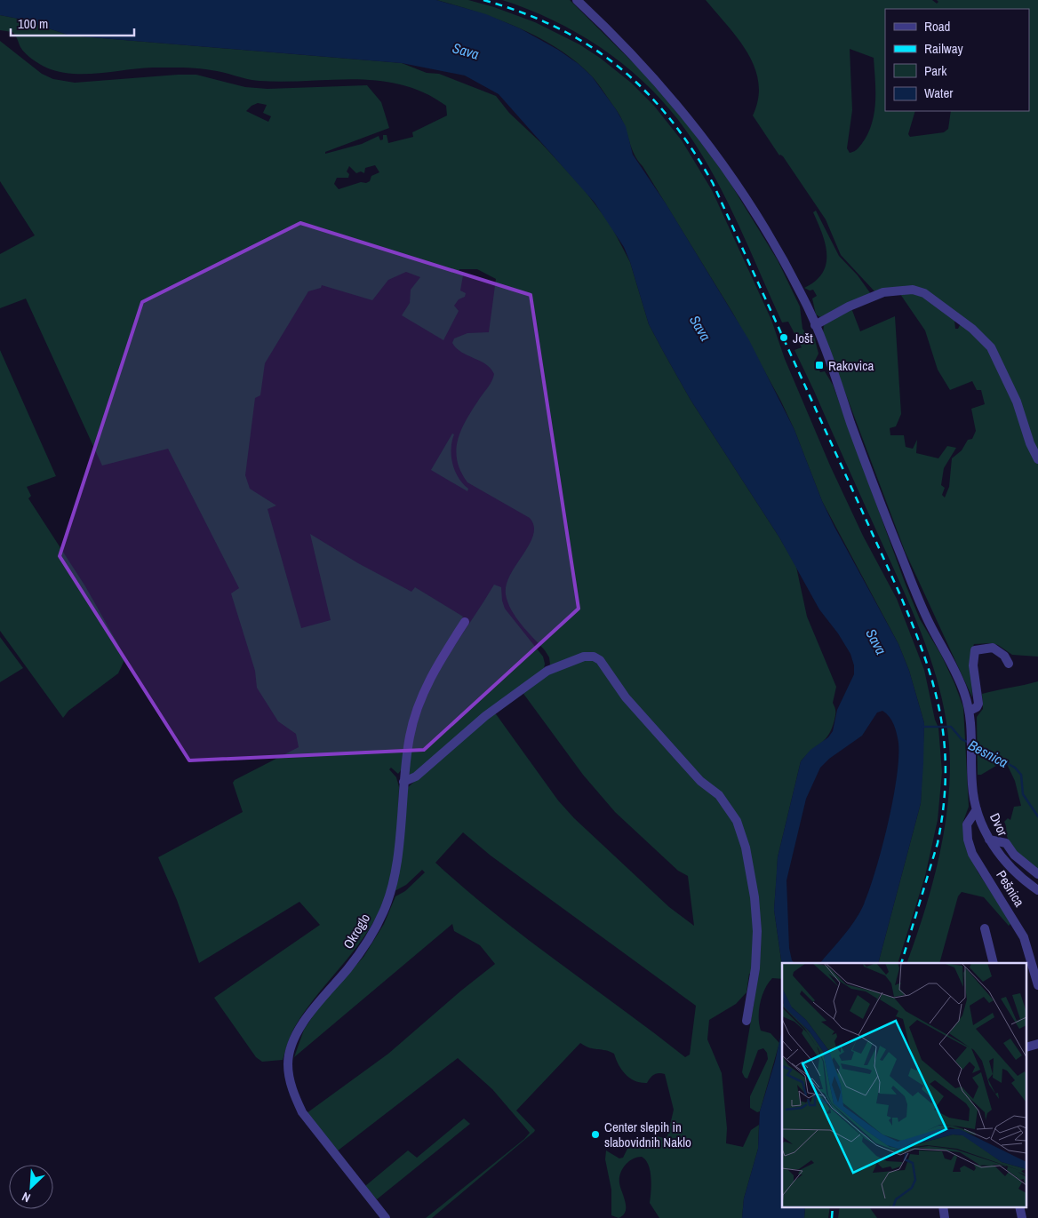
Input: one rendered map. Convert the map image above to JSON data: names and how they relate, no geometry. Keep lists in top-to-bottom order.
{
  "streets": {
    "street": ["Dvor", "Pešnica", "Okroglo"]
  },
  "crossings": [
    ["Dvor", "Pešnica"]
  ],
  "water": ["Sava", "Besnica"],
  "places": {
    "other": ["Jošt", "Center slepih in slabovidnih Naklo"],
    "transit": ["Rakovica"]
  },
  "legend": [
    "Road",
    "Railway",
    "Park",
    "Water"
  ],
  "scale_bar": "100 m",
  "north": "bottom left"
}
